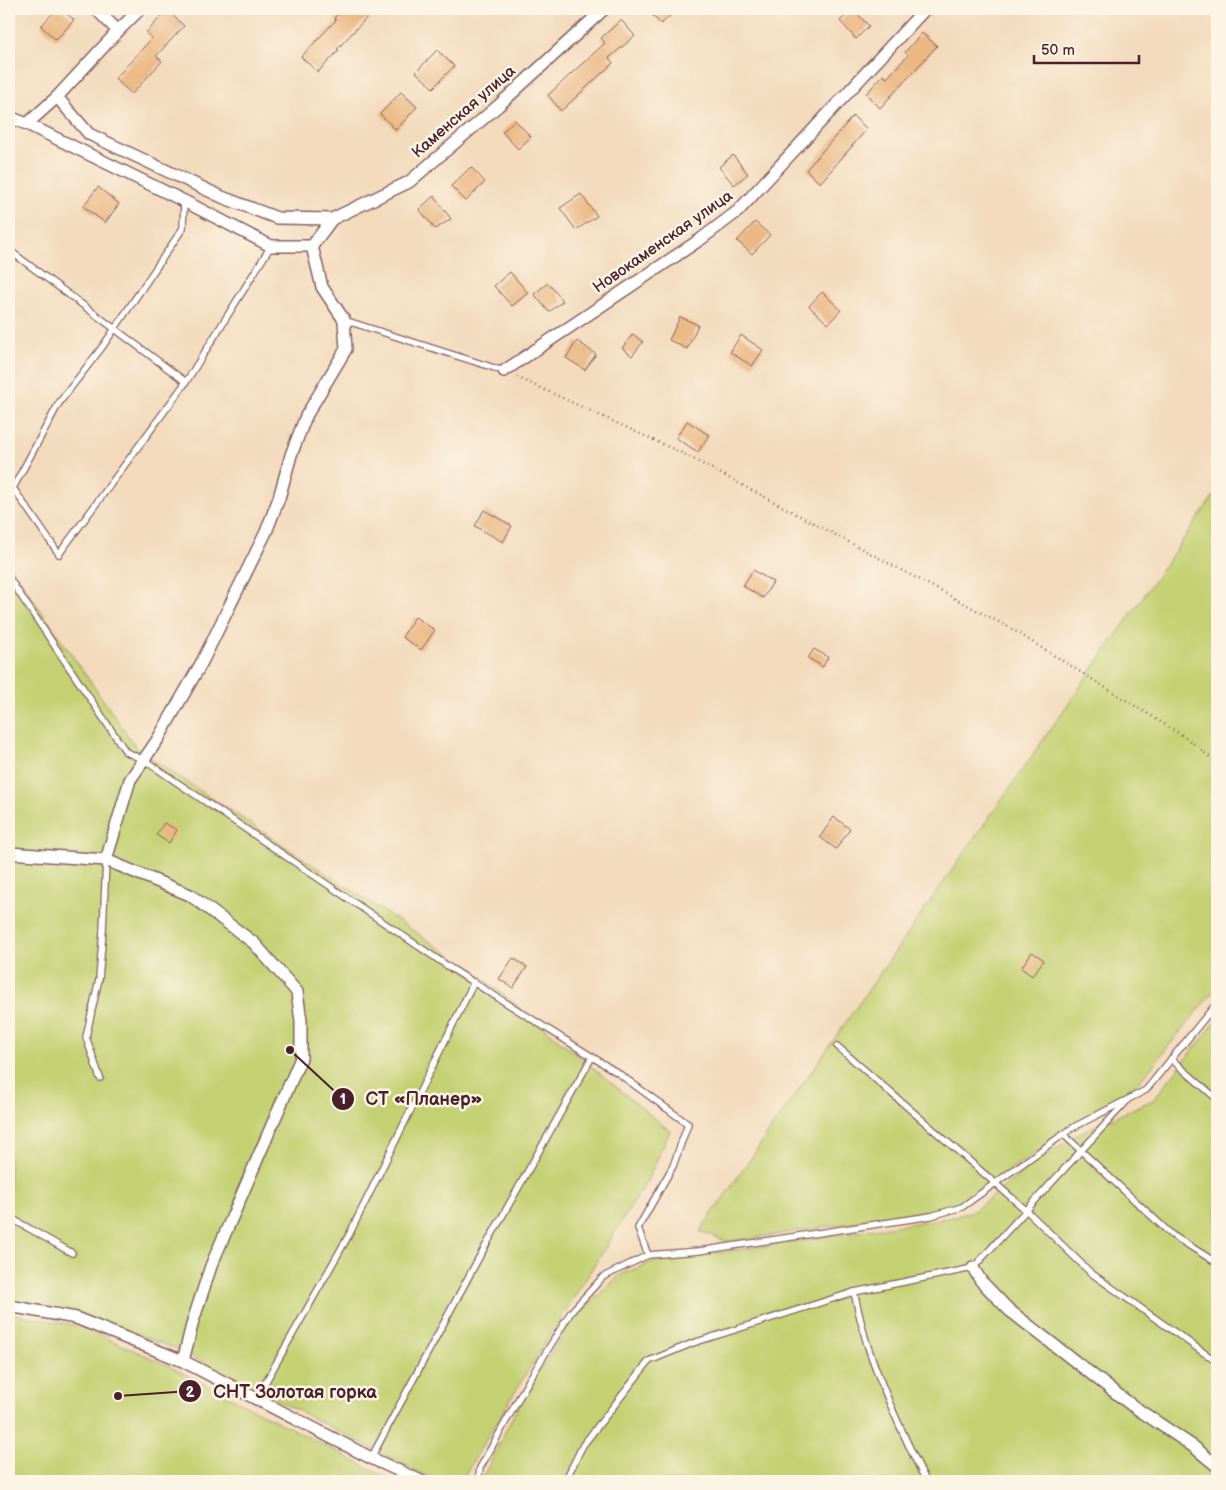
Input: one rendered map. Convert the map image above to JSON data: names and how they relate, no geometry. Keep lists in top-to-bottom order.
{
  "streets": {
    "street": ["Каменская улица", "Новокаменская улица"]
  },
  "places": ["СТ «Планер»", "СНТ Золотая горка"],
  "scale_bar": "50 m"
}
